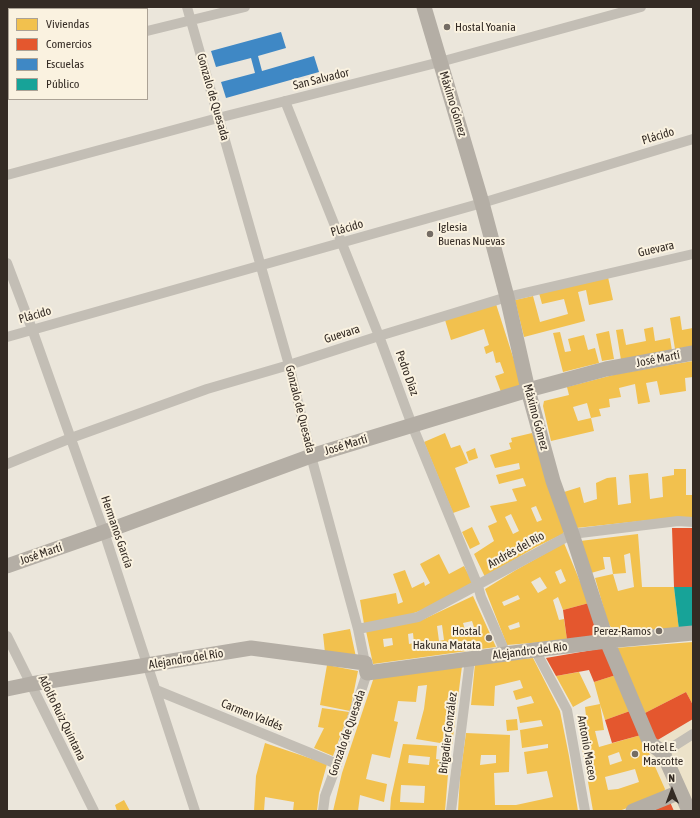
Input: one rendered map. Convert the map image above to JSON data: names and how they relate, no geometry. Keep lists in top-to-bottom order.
{
  "streets": {
    "street": [
      "San Salvador",
      "Gonzalo de Quesada",
      "Máximo Gómez",
      "Plácido",
      "Guevara",
      "José Martí",
      "Pedro Díaz",
      "Hermanos García",
      "Andrés del Río",
      "Alejandro del Río",
      "Carmen Valdés",
      "Adolfo Ruiz Quintana",
      "Brigadier González",
      "Antonio Maceo"
    ]
  },
  "crossings": [
    ["San Salvador", "Gonzalo de Quesada"],
    ["San Salvador", "Máximo Gómez"],
    ["San Salvador", "Pedro Díaz"],
    ["Gonzalo de Quesada", "Plácido"],
    ["Gonzalo de Quesada", "Guevara"],
    ["Gonzalo de Quesada", "José Martí"],
    ["Gonzalo de Quesada", "Andrés del Río"],
    ["Gonzalo de Quesada", "Alejandro del Río"],
    ["Gonzalo de Quesada", "Carmen Valdés"],
    ["Máximo Gómez", "Plácido"],
    ["Máximo Gómez", "Guevara"],
    ["Máximo Gómez", "José Martí"],
    ["Máximo Gómez", "Andrés del Río"],
    ["Máximo Gómez", "Alejandro del Río"],
    ["Plácido", "Pedro Díaz"],
    ["Plácido", "Hermanos García"],
    ["Guevara", "Pedro Díaz"],
    ["Guevara", "Hermanos García"],
    ["José Martí", "Pedro Díaz"],
    ["José Martí", "Hermanos García"],
    ["Pedro Díaz", "Andrés del Río"],
    ["Pedro Díaz", "Alejandro del Río"],
    ["Hermanos García", "Alejandro del Río"],
    ["Hermanos García", "Carmen Valdés"],
    ["Alejandro del Río", "Adolfo Ruiz Quintana"],
    ["Alejandro del Río", "Brigadier González"],
    ["Alejandro del Río", "Antonio Maceo"]
  ],
  "places": [
    "Hostal Yoania",
    "Iglesia Buenas Nuevas",
    "Perez-Ramos",
    "Hostal Hakuna Matata",
    "Hotel E. Mascotte"
  ],
  "legend": [
    "Viviendas",
    "Comercios",
    "Escuelas",
    "Público"
  ],
  "north": "top"
}
